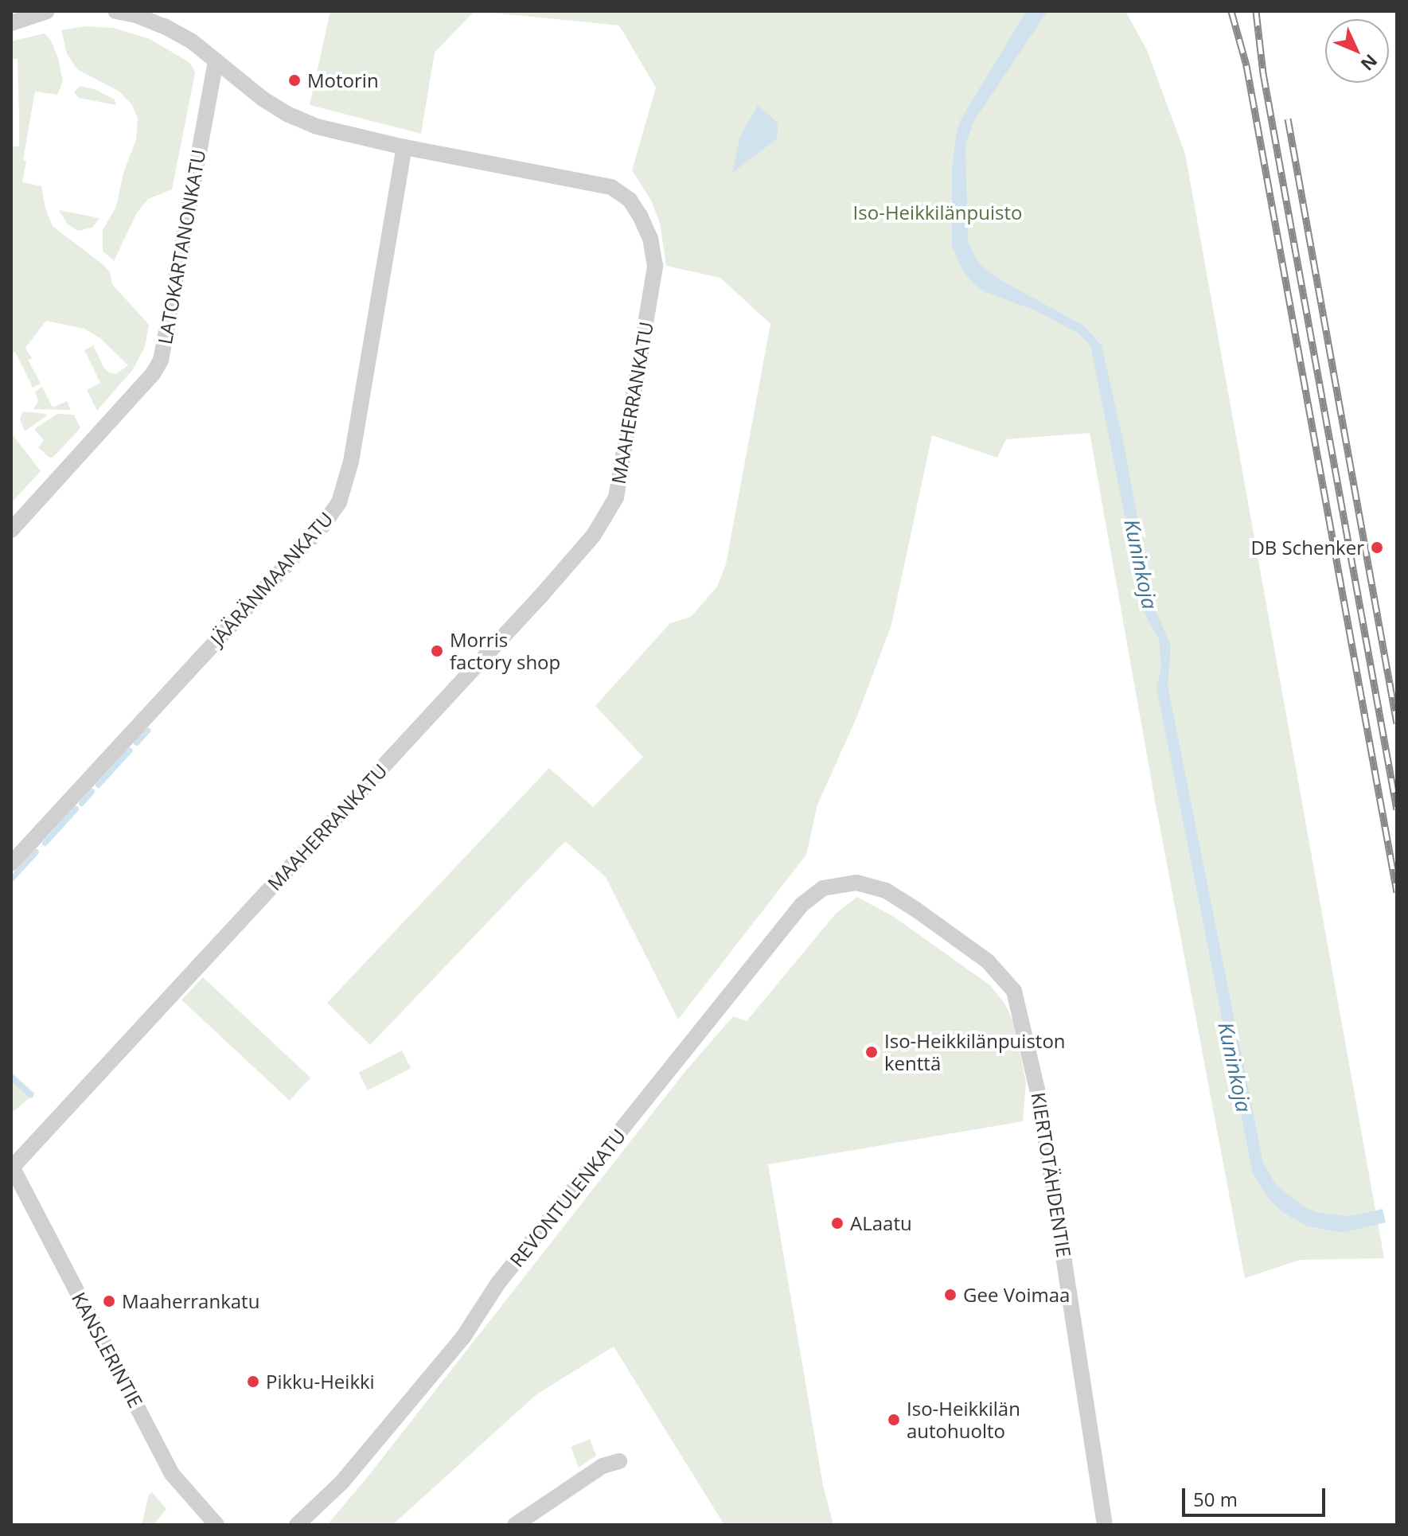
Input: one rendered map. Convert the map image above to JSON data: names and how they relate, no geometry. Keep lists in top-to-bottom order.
{
  "streets": {
    "street": [
      "LATOKARTANONKATU",
      "MAAHERRANKATU",
      "JÄÄRÄNMAANKATU",
      "KIERTOTÄHDENTIE",
      "REVONTULENKATU",
      "KANSLERINTIE"
    ]
  },
  "crossings": [
    ["LATOKARTANONKATU", "MAAHERRANKATU"],
    ["MAAHERRANKATU", "JÄÄRÄNMAANKATU"],
    ["MAAHERRANKATU", "KANSLERINTIE"],
    ["KIERTOTÄHDENTIE", "REVONTULENKATU"]
  ],
  "water": ["Kuninkoja"],
  "parks": ["Iso-Heikkilänpuisto"],
  "places": [
    "Motorin",
    "DB Schenker",
    "Morris factory shop",
    "Iso-Heikkilänpuiston kenttä",
    "ALaatu",
    "Gee Voimaa",
    "Maaherrankatu",
    "Pikku-Heikki",
    "Iso-Heikkilän autohuolto"
  ],
  "scale_bar": "50 m",
  "north": "bottom right"
}
